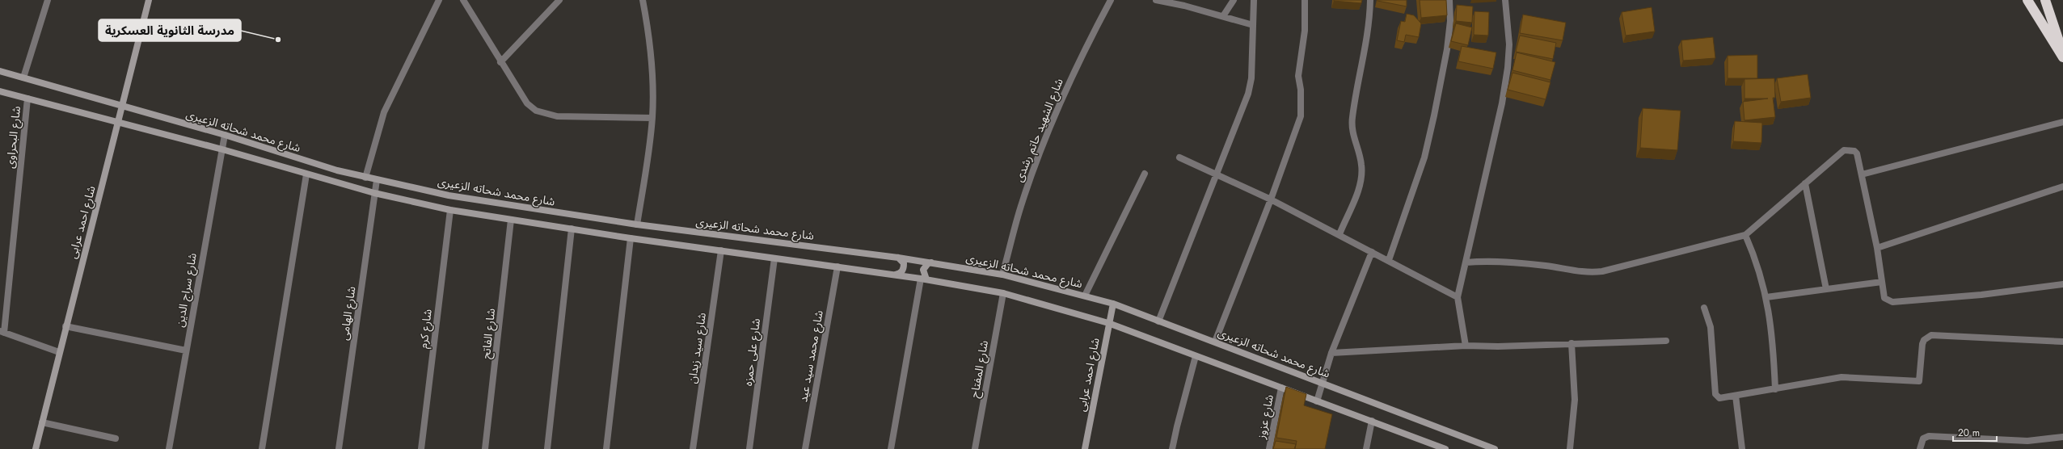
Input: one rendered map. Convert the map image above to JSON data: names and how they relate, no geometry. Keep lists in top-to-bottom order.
{
  "streets": {
    "street": [
      "شارع الشهيد حاتم رشدى",
      "شارع محمد شحاته الزعيرى",
      "شارع البحراوى",
      "شارع احمد عرابى",
      "شارع سراج الدين",
      "شارع الهامى",
      "شارع كرم",
      "شارع الفاتح",
      "شارع سيد زيدان",
      "شارع على حمزه",
      "شارع محمد سيد عيد",
      "شارع المفتاح",
      "شارع عزوز"
    ]
  },
  "crossings": [
    ["شارع الشهيد حاتم رشدى", "شارع محمد شحاته الزعيرى"],
    ["شارع محمد شحاته الزعيرى", "شارع البحراوى"],
    ["شارع محمد شحاته الزعيرى", "شارع احمد عرابى"],
    ["شارع محمد شحاته الزعيرى", "شارع سراج الدين"],
    ["شارع محمد شحاته الزعيرى", "شارع الهامى"],
    ["شارع محمد شحاته الزعيرى", "شارع كرم"],
    ["شارع محمد شحاته الزعيرى", "شارع الفاتح"],
    ["شارع محمد شحاته الزعيرى", "شارع سيد زيدان"],
    ["شارع محمد شحاته الزعيرى", "شارع على حمزه"],
    ["شارع محمد شحاته الزعيرى", "شارع محمد سيد عيد"],
    ["شارع محمد شحاته الزعيرى", "شارع المفتاح"],
    ["شارع محمد شحاته الزعيرى", "شارع عزوز"]
  ],
  "places": ["مدرسة الثانوية العسكرية"],
  "scale_bar": "20 m"
}
